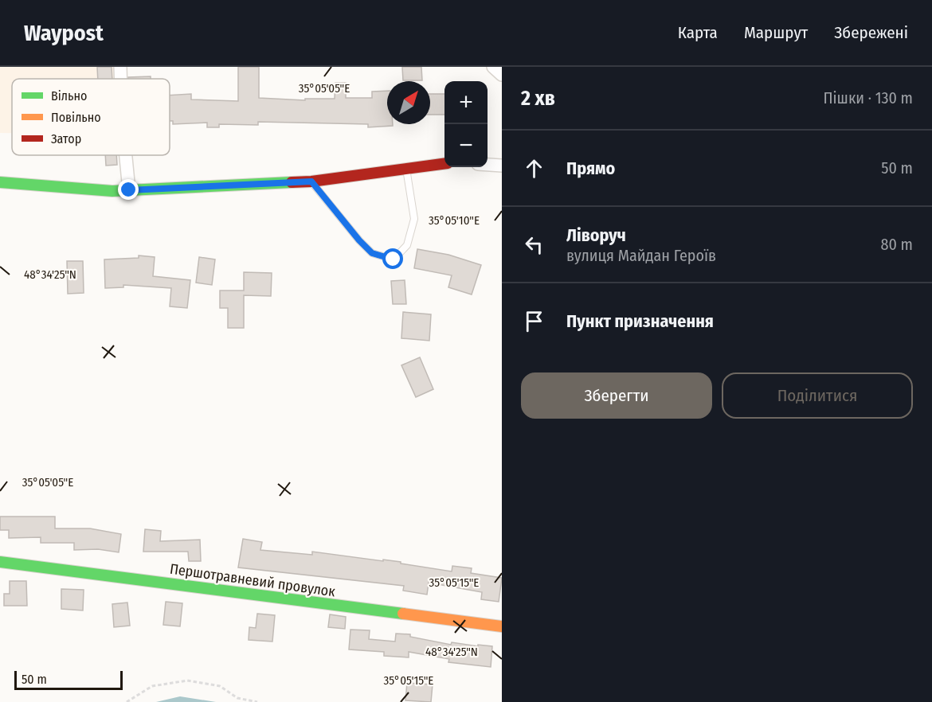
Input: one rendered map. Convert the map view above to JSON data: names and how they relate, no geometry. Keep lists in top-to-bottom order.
{
  "streets": {
    "street": ["Першотравневий провулок"]
  },
  "legend": ["Вільно", "Повільно", "Затор"],
  "scale_bar": "50 m",
  "north": "top right",
  "page": {
    "header": "Waypost",
    "nav": ["Карта", "Маршрут", "Збережені"],
    "heading": ["2 хв", "Пішки · 130 m"],
    "map_buttons": ["+", "−"],
    "list": [
      ["Прямо", "50 m"],
      ["Ліворуч", "вулиця Майдан Героїв", "80 m"],
      "Пункт призначення"
    ],
    "buttons": ["Зберегти", "Поділитися"],
    "scale": "50 m"
  },
  "coordinates": [
    "35°05'05\"E",
    "35°05'10\"E",
    "48°34'25\"N",
    "35°05'15\"E"
  ]
}
